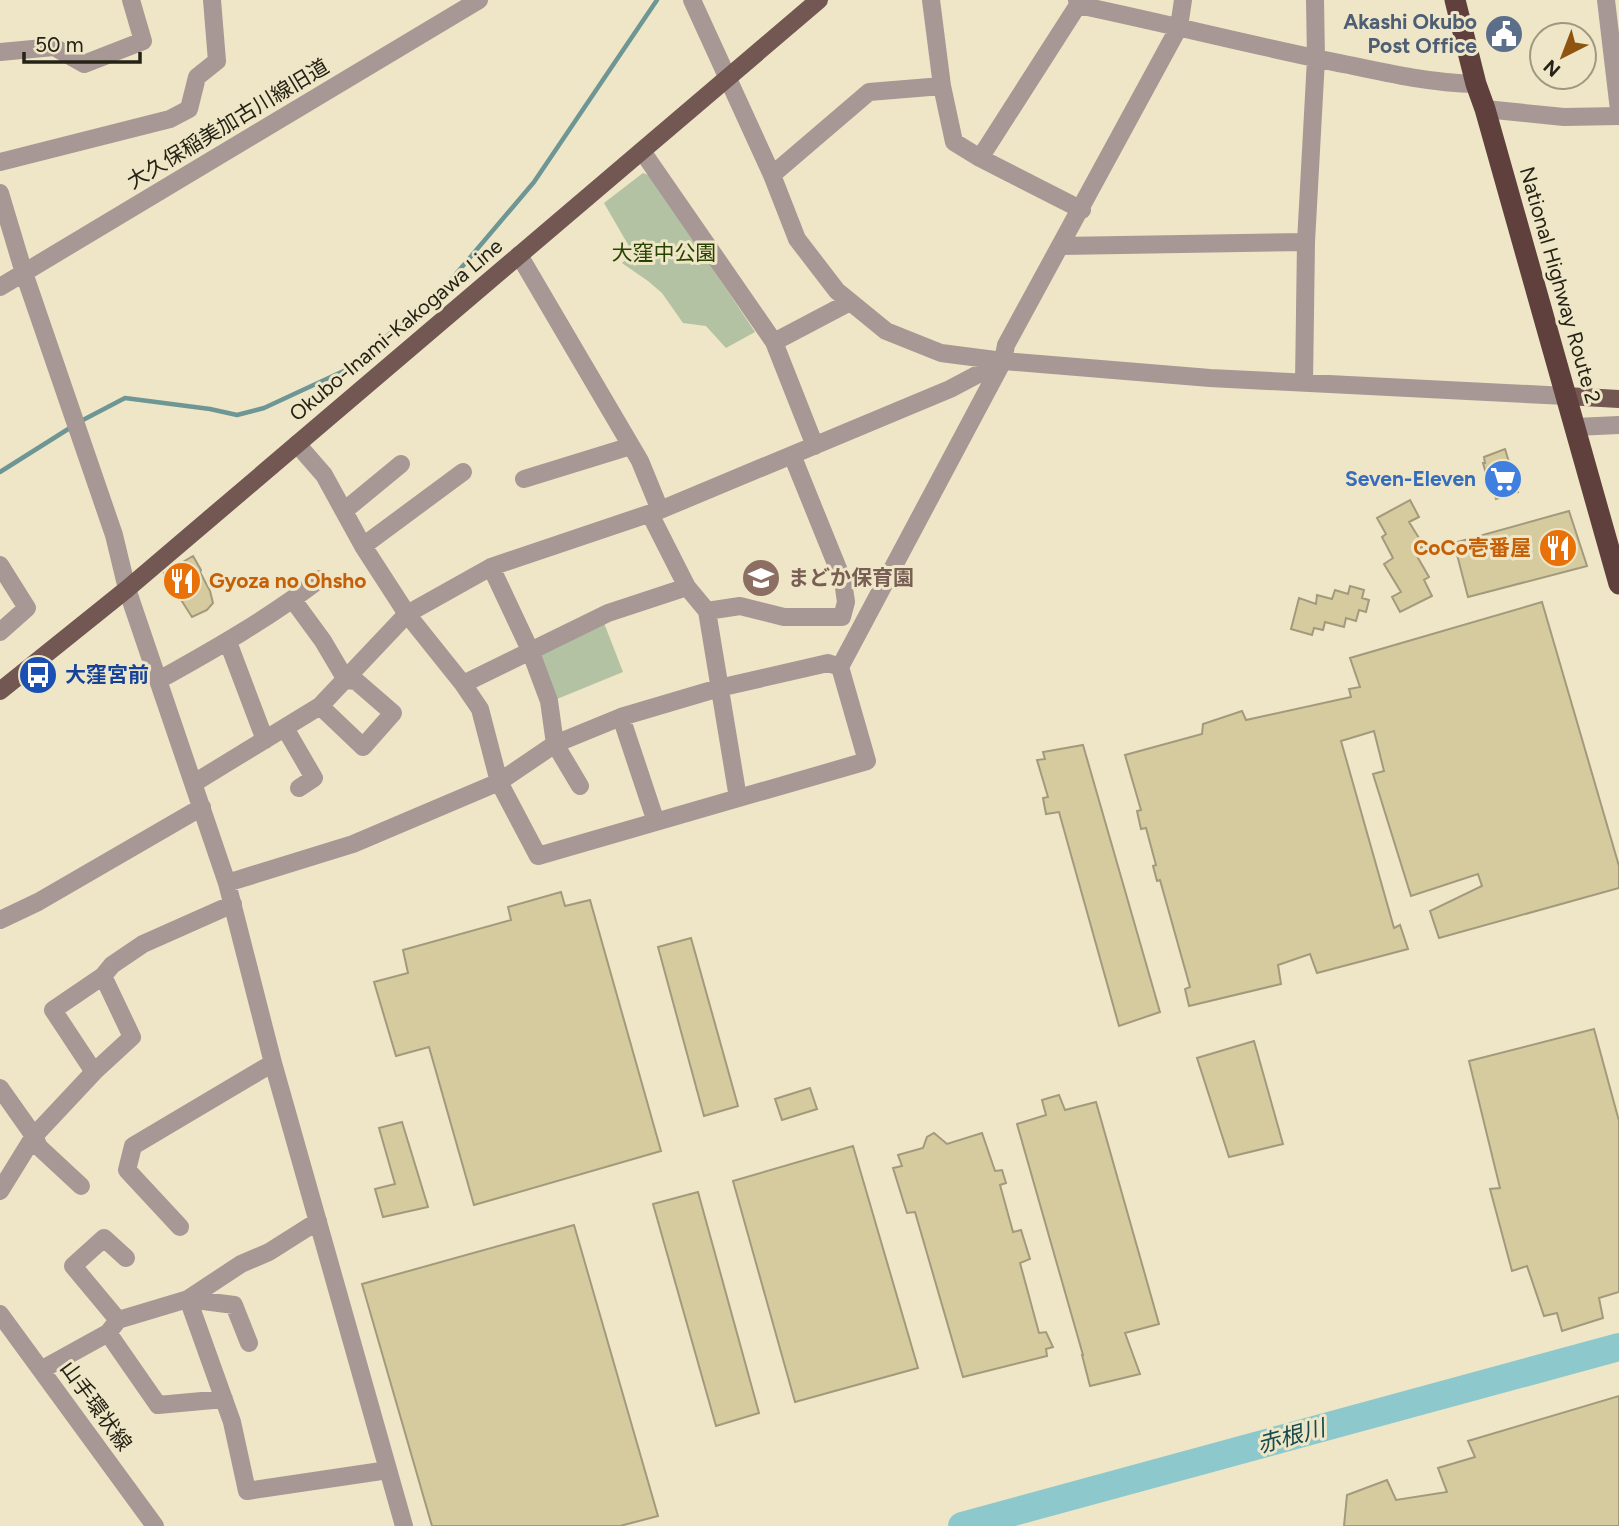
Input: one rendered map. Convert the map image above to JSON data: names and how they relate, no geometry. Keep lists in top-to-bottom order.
{
  "streets": {
    "highway": ["National Highway Route 2"],
    "main road": ["Okubo-Inami-Kakogawa Line"],
    "street": ["大久保稲美加古川線旧道", "山手環状線"]
  },
  "water": ["赤根川"],
  "parks": ["大窪中公園"],
  "places": {
    "public building": ["Akashi Okubo Post Office"],
    "supermarket": ["Seven-Eleven"],
    "restaurant": ["CoCo壱番屋", "Gyoza no Ohsho"],
    "school or university": ["まどか保育園"],
    "bus stop": ["大窪宮前"]
  },
  "scale_bar": "50 m",
  "north": "bottom left"
}
